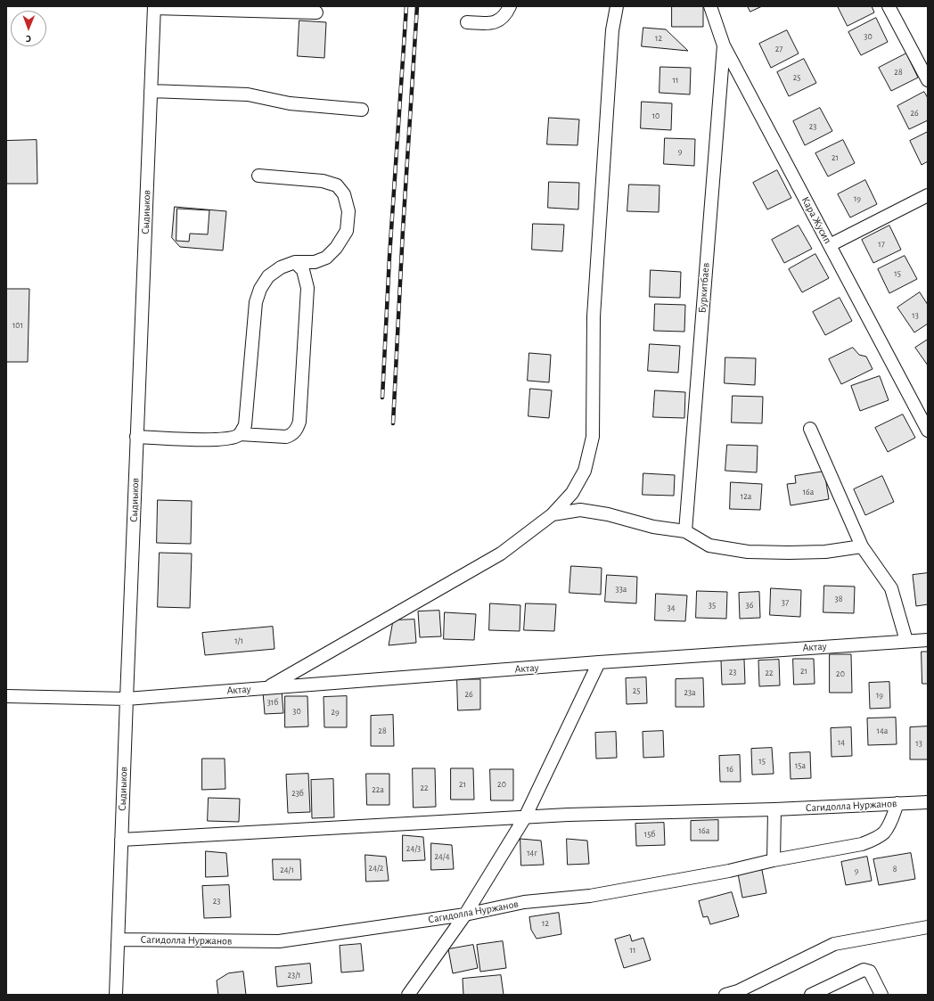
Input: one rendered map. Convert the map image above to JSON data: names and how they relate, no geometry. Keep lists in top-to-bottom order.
{
  "streets": {
    "street": [
      "Сыдиыков",
      "Кара Жусип",
      "Буркитбаев",
      "Актау",
      "Сагидолла Нуржанов"
    ]
  },
  "crossings": [
    ["Сыдиыков", "Актау"],
    ["Сыдиыков", "Сагидолла Нуржанов"],
    ["Кара Жусип", "Буркитбаев"]
  ],
  "house_numbers": [
    "30",
    "12",
    "27",
    "28",
    "25",
    "11",
    "26",
    "10",
    "23",
    "9",
    "21",
    "19",
    "17",
    "15",
    "13",
    "101",
    "16а",
    "12а",
    "33а",
    "38",
    "37",
    "35",
    "36",
    "34",
    "1/1",
    "21",
    "23",
    "22",
    "20",
    "25",
    "23а",
    "26",
    "19",
    "31б",
    "30",
    "29",
    "28",
    "14а",
    "14",
    "13",
    "15",
    "15а",
    "16",
    "21",
    "20",
    "22",
    "22а",
    "23б",
    "16а",
    "15б",
    "24/3",
    "14г",
    "24/4",
    "24/2",
    "8",
    "24/1",
    "9",
    "23",
    "12",
    "11",
    "23/1"
  ],
  "north": "bottom"
}
